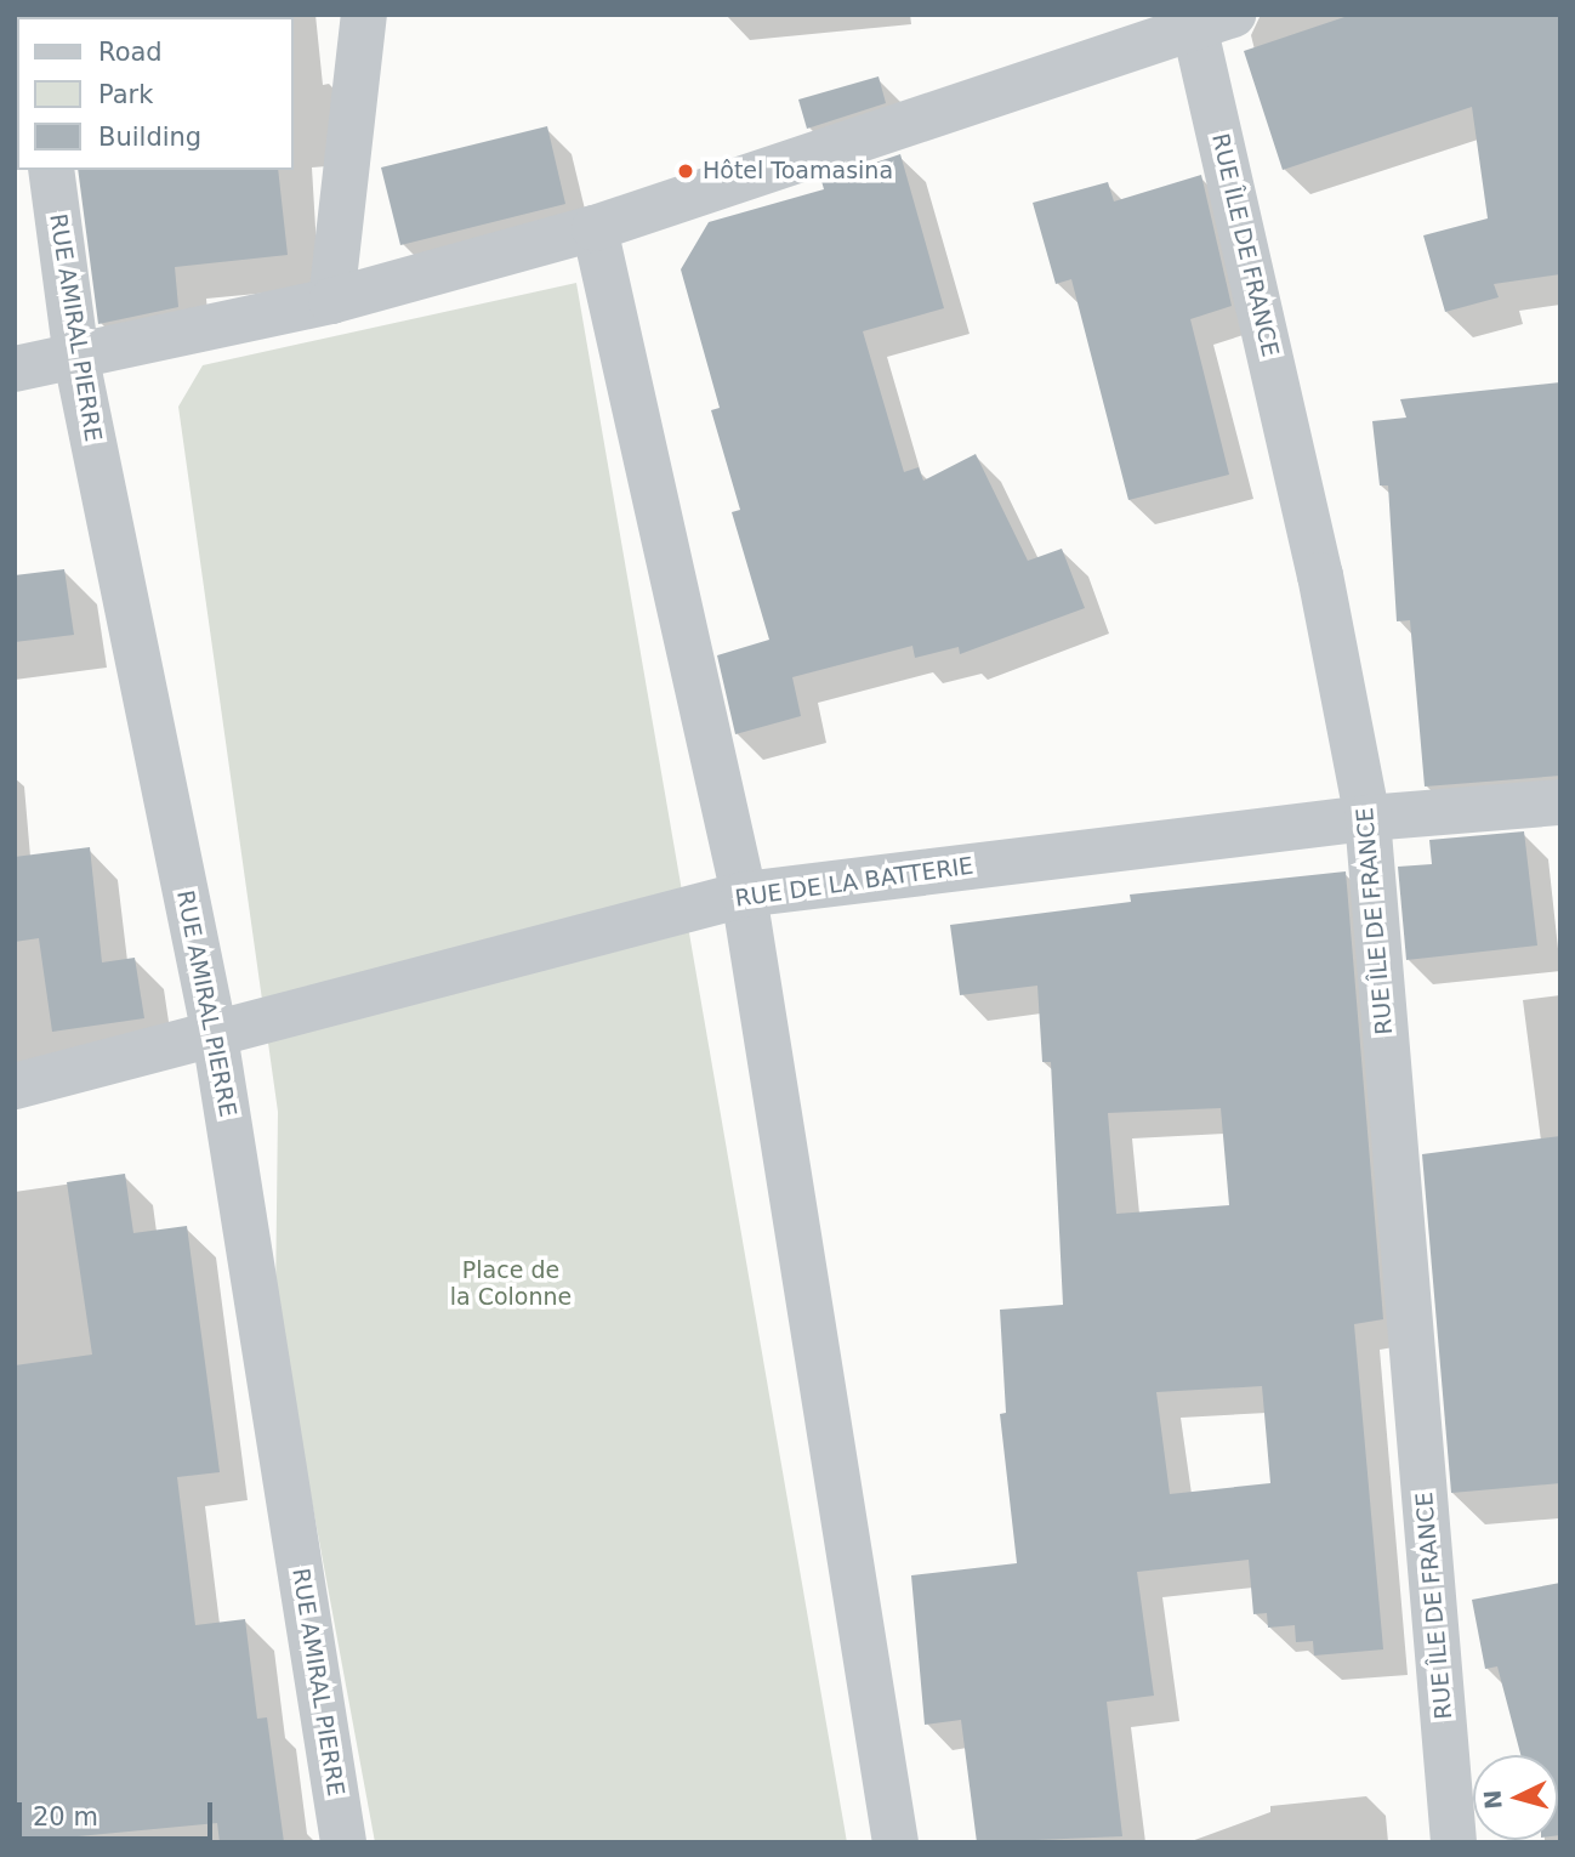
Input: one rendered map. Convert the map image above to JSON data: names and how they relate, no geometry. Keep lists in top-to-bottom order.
{
  "streets": {
    "street": ["RUE ÎLE DE FRANCE", "RUE AMIRAL PIERRE", "RUE DE LA BATTERIE"]
  },
  "crossings": [
    ["RUE ÎLE DE FRANCE", "RUE DE LA BATTERIE"],
    ["RUE AMIRAL PIERRE", "RUE DE LA BATTERIE"]
  ],
  "parks": ["Place de la Colonne"],
  "places": ["Hôtel Toamasina"],
  "legend": ["Road", "Park", "Building"],
  "scale_bar": "20 m",
  "north": "left"
}
